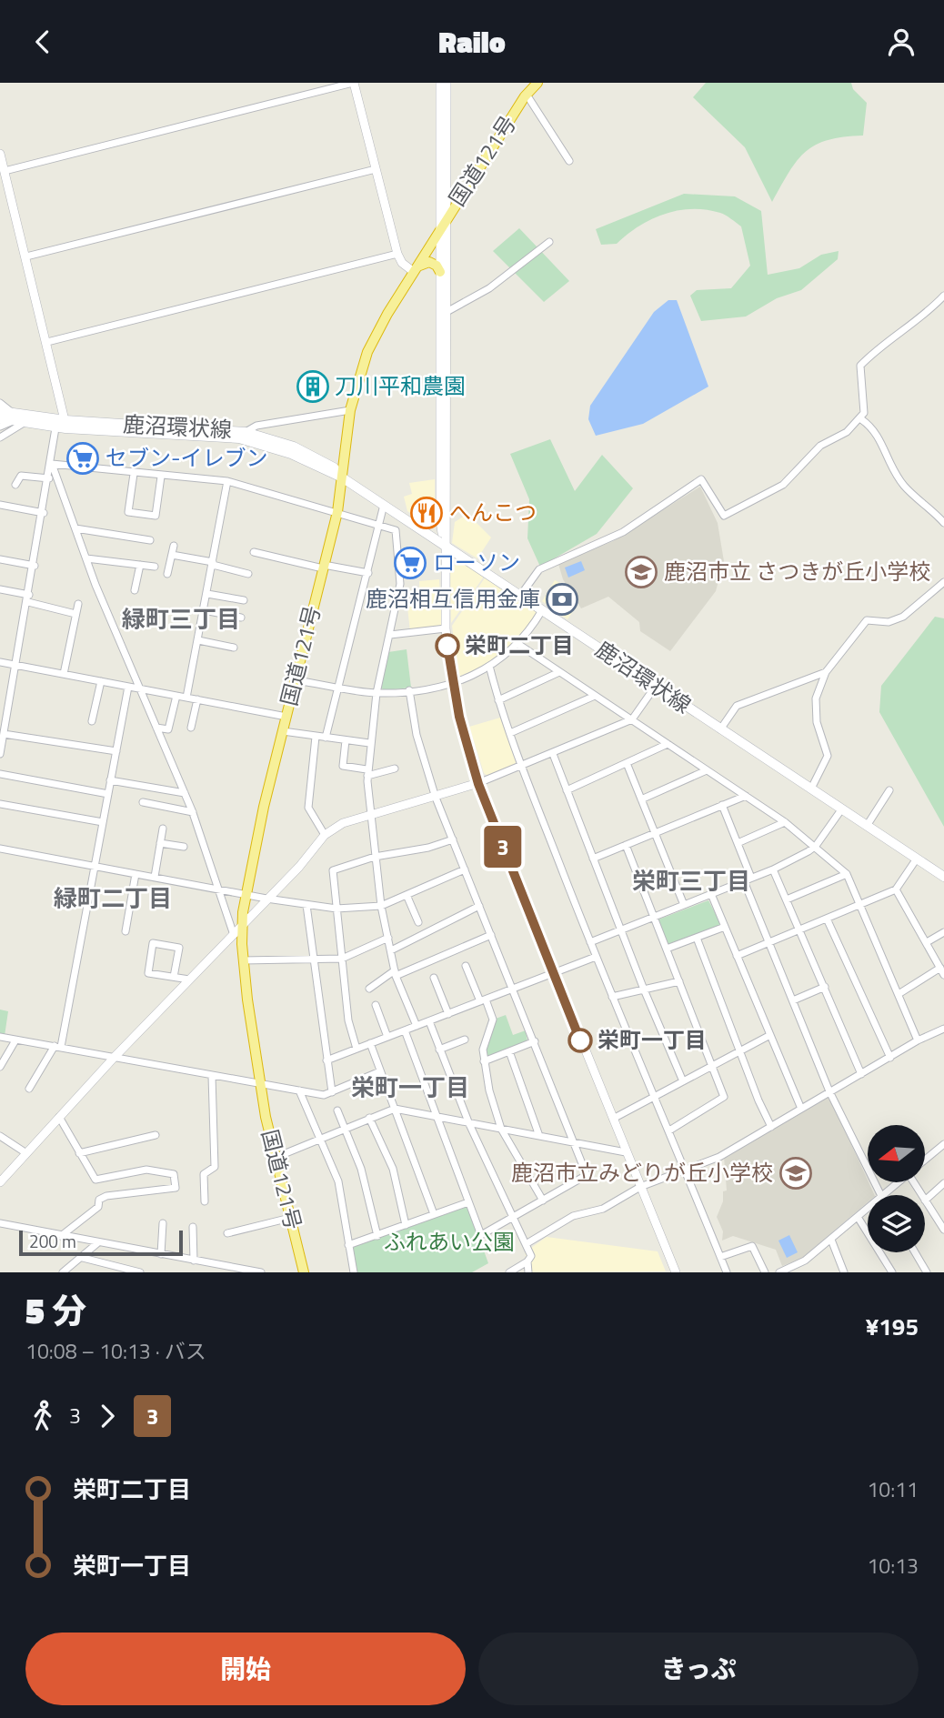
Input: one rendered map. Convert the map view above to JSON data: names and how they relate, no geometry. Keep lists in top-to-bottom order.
{
  "streets": {
    "highway": ["国道121号"],
    "main road": ["鹿沼環状線"]
  },
  "crossings": [
    ["国道121号", "鹿沼環状線"]
  ],
  "districts": [
    "緑町三丁目",
    "栄町三丁目",
    "緑町二丁目",
    "栄町一丁目"
  ],
  "parks": ["ふれあい公園"],
  "places": {
    "building": ["刀川平和農園"],
    "supermarket": ["セブン-イレブン", "ローソン"],
    "restaurant": ["へんこつ"],
    "school or university": ["鹿沼市立 さつきが丘小学校", "鹿沼市立みどりが丘小学校"],
    "bank": ["鹿沼相互信用金庫"],
    "other": ["栄町二丁目", "栄町一丁目"]
  },
  "lines": ["bus line 3"],
  "scale_bar": "200 m",
  "north": "left",
  "page": {
    "header": "Railo",
    "on_map": "3",
    "scale": "200 m",
    "heading": ["5 分", "10:08 – 10:13 · バス", "¥195"],
    "legs": ["3", "3"],
    "list": [
      {
        "name": "栄町二丁目",
        "value": "10:11"
      },
      {
        "name": "栄町一丁目",
        "value": "10:13"
      }
    ],
    "buttons": ["開始", "きっぷ"]
  }
}
